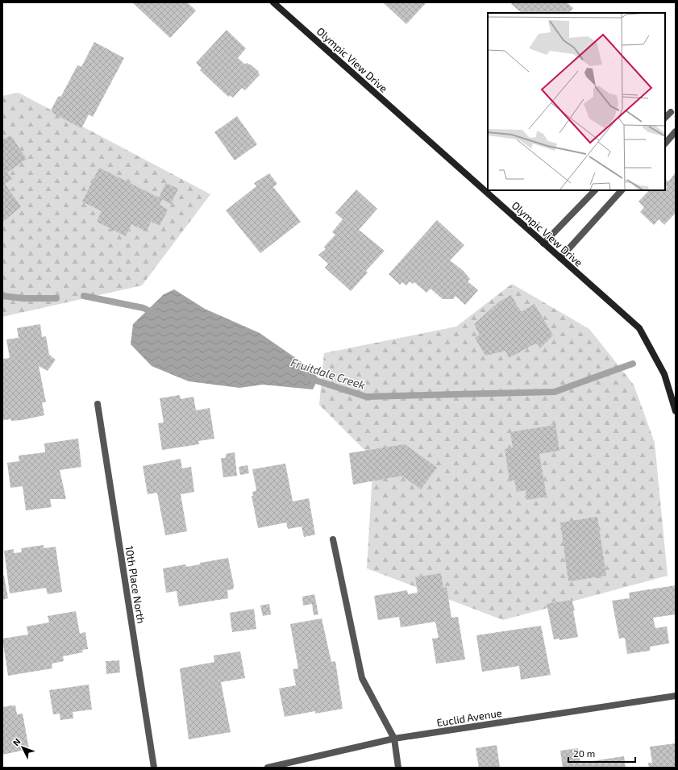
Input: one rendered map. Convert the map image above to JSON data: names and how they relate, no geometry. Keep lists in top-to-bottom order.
{
  "streets": {
    "main road": ["Olympic View Drive"],
    "street": ["10th Place North", "Euclid Avenue"]
  },
  "water": ["Fruitdale Creek"],
  "scale_bar": "20 m",
  "north": "top left"
}
